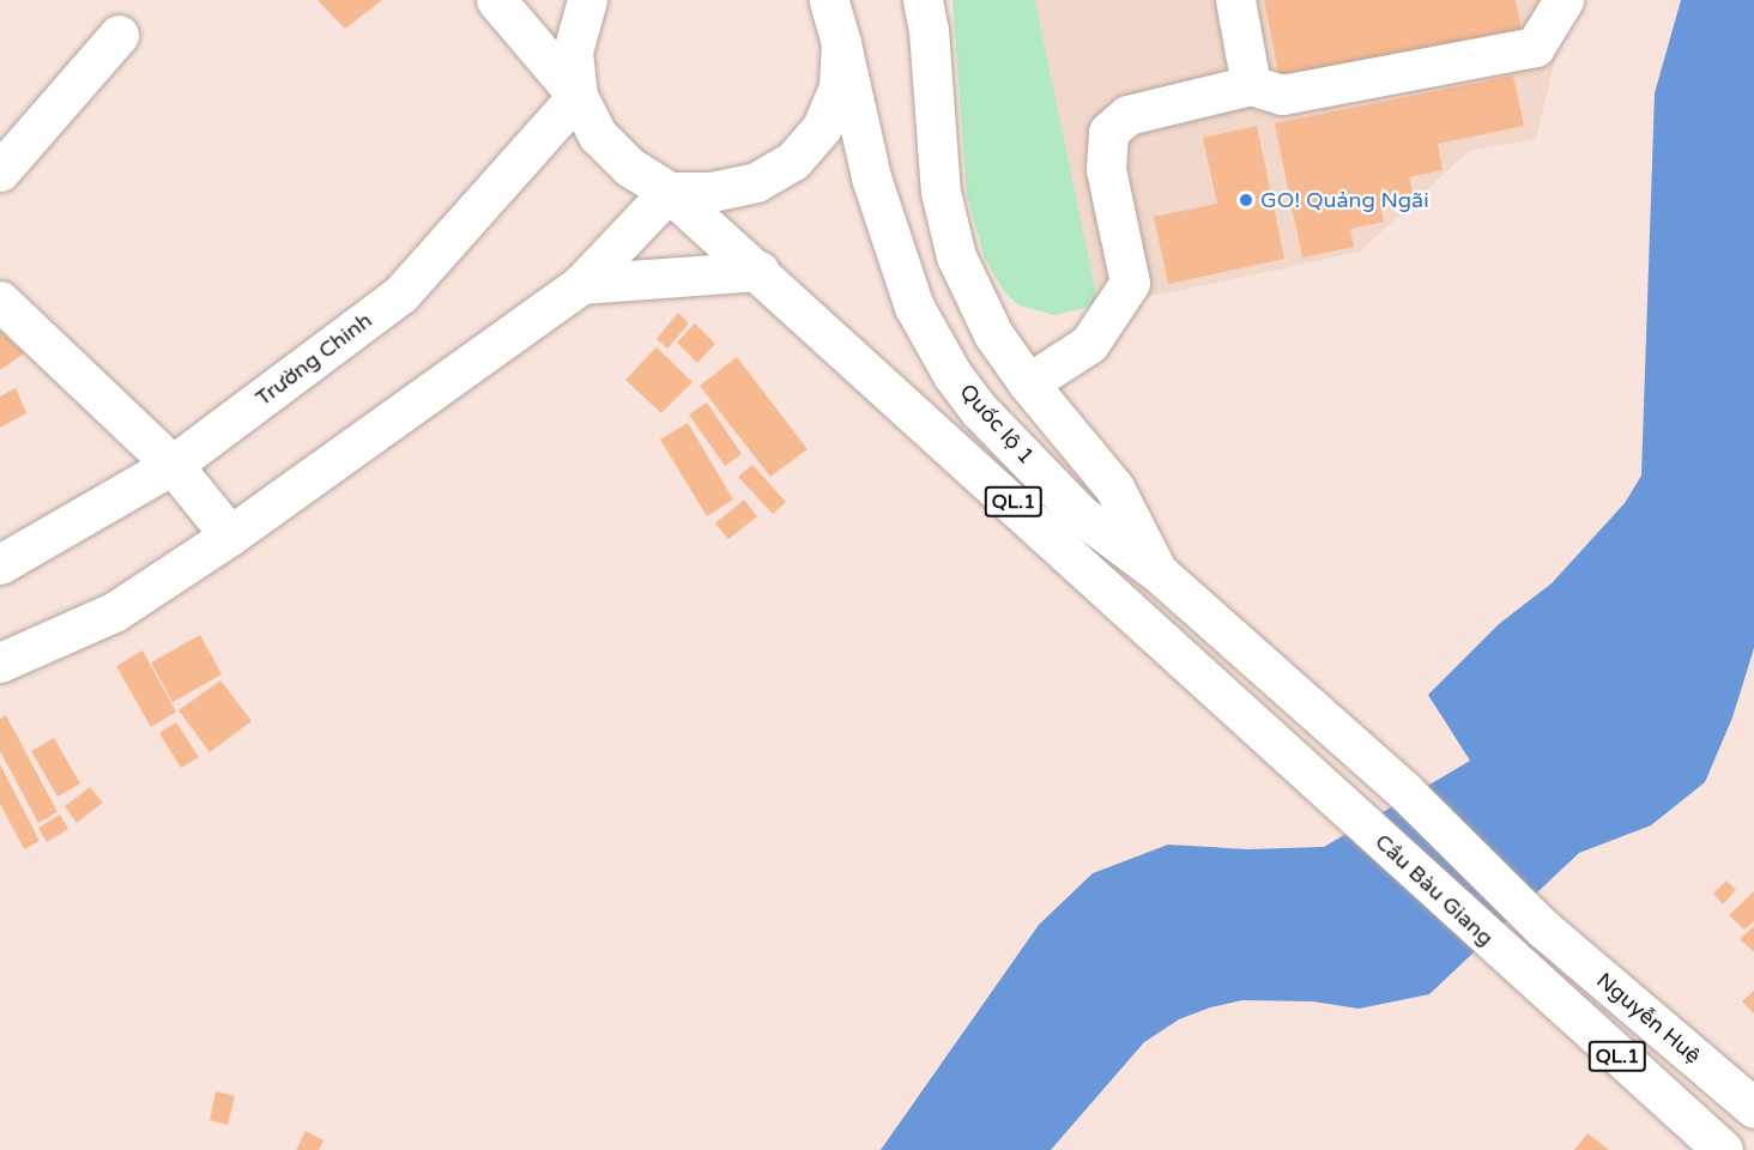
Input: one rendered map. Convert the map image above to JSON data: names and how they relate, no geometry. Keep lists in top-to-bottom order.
{
  "streets": {
    "main road": [
      "Trường Chinh",
      "Quốc lộ 1",
      "QL.1",
      "Cầu Bàu Giang",
      "Nguyễn Huệ"
    ]
  },
  "crossings": [
    ["Trường Chinh", "QL.1"],
    ["Quốc lộ 1", "QL.1"],
    ["Quốc lộ 1", "Cầu Bàu Giang"],
    ["Quốc lộ 1", "Nguyễn Huệ"]
  ],
  "places": ["GO! Quảng Ngãi"]
}
